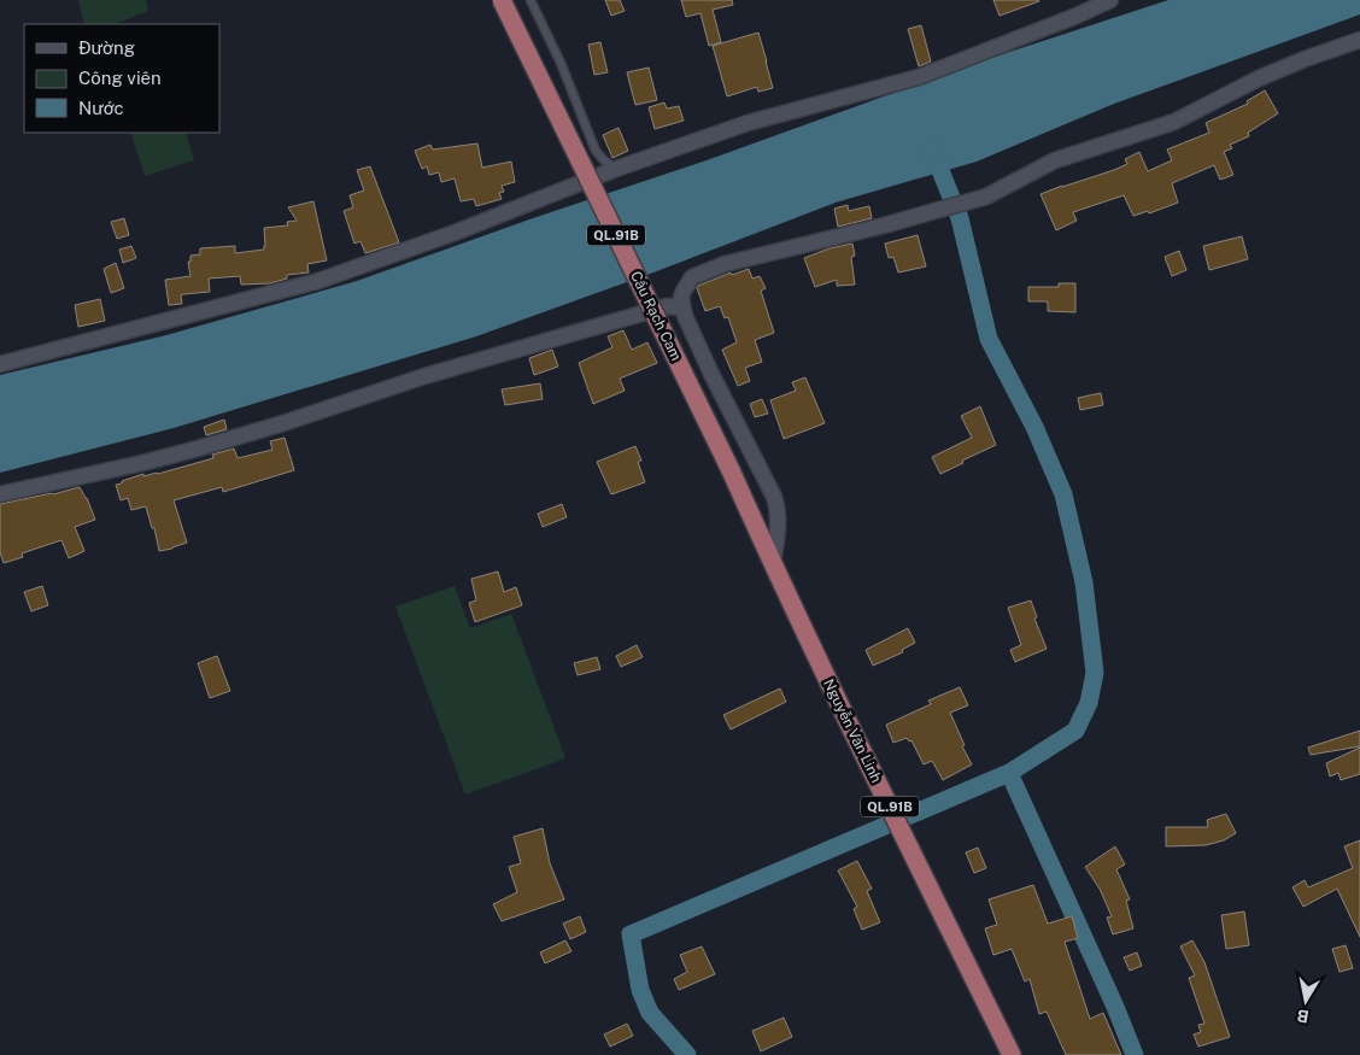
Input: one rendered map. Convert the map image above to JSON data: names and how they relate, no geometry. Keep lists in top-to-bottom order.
{
  "streets": {
    "highway": ["QL.91B", "Cầu Rạch Cam", "Nguyễn Văn Linh"]
  },
  "crossings": [
    ["Cầu Rạch Cam", "Nguyễn Văn Linh"]
  ],
  "legend": ["Đường", "Công viên", "Nước"],
  "north": "bottom"
}
